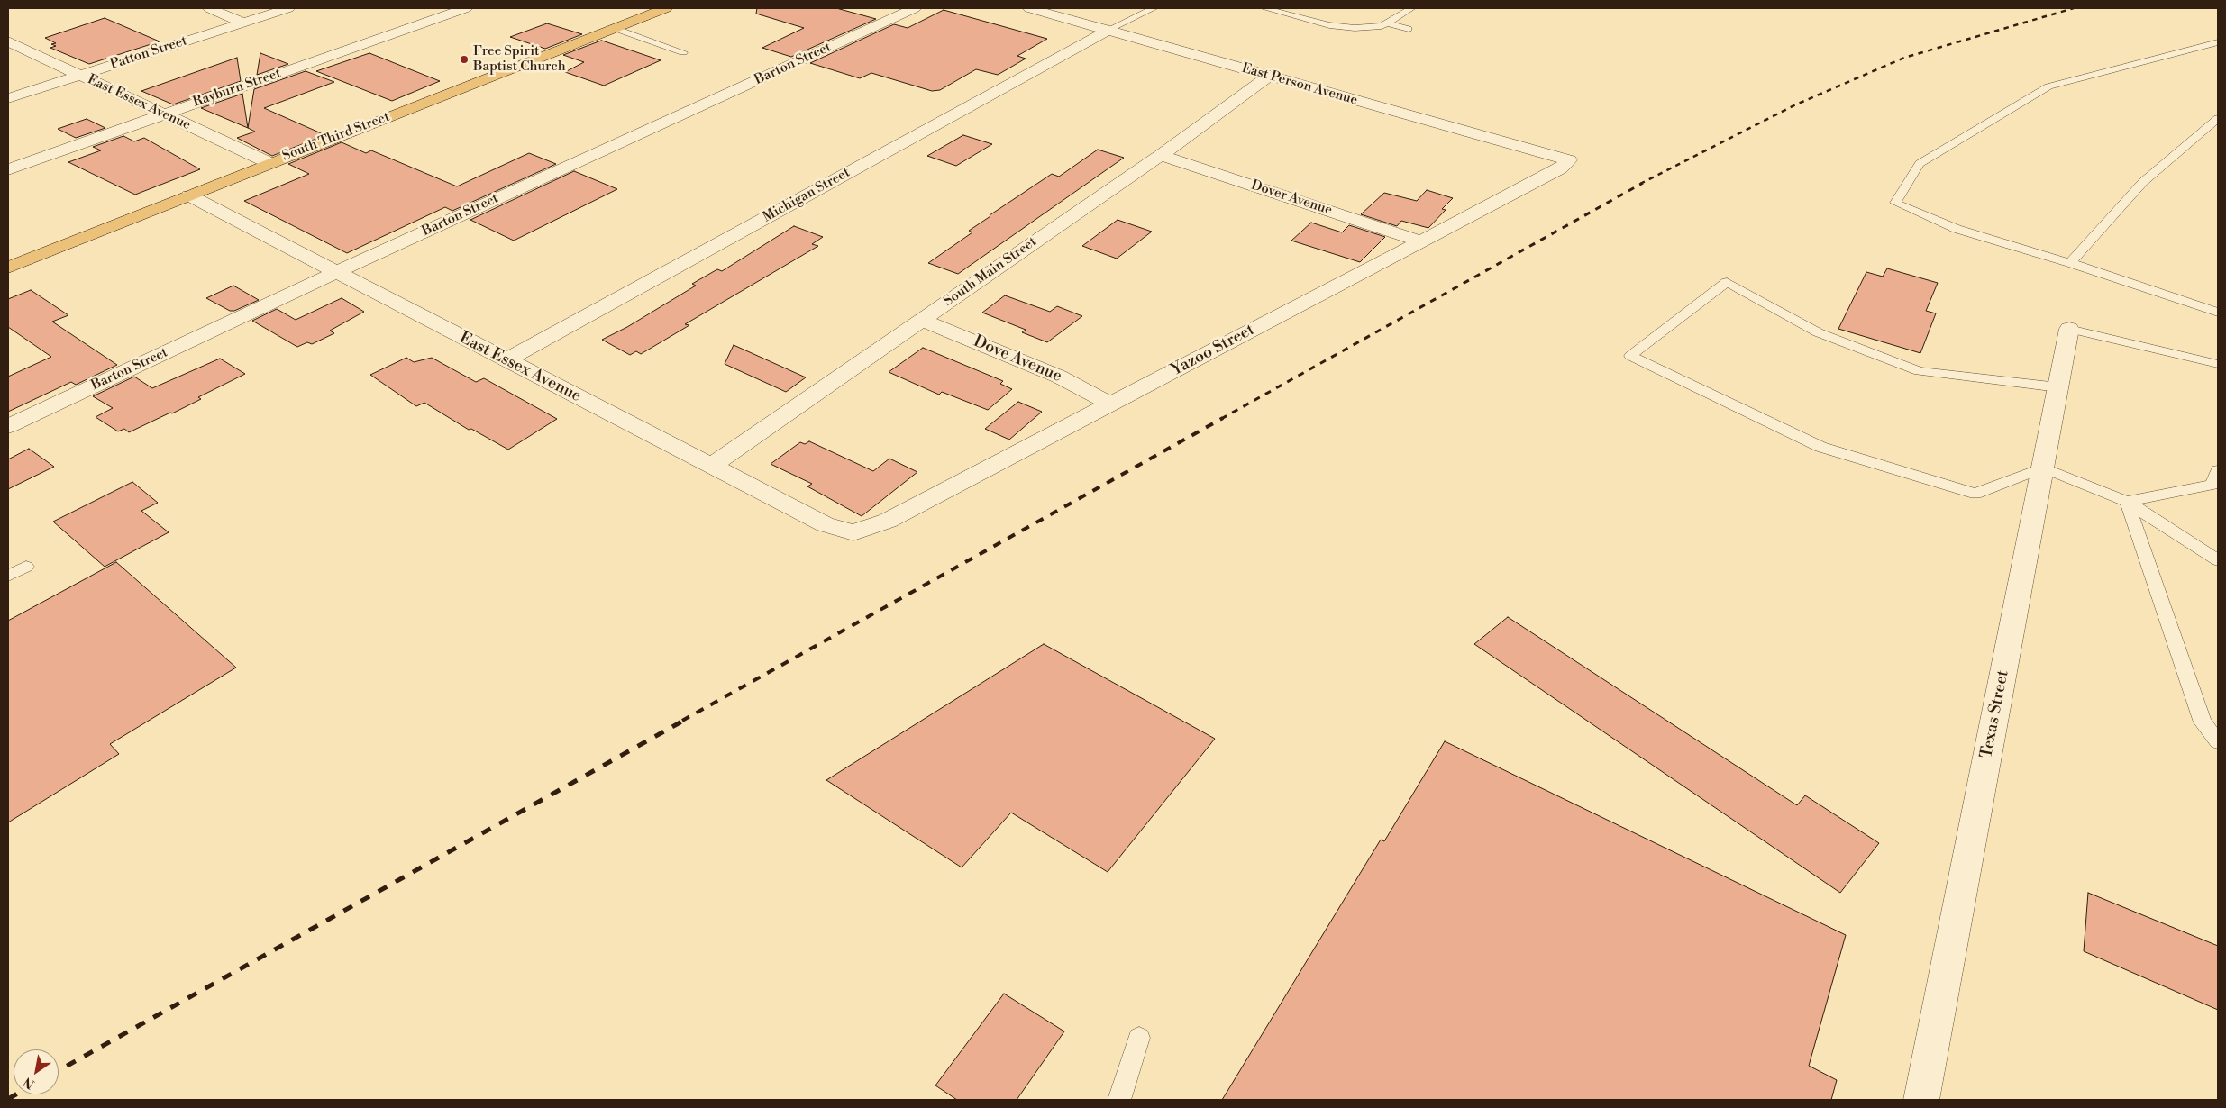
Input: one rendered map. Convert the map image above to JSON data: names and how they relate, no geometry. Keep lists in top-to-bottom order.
{
  "streets": {
    "main road": ["South Third Street"],
    "street": [
      "Patton Street",
      "Barton Street",
      "East Person Avenue",
      "Rayburn Street",
      "East Essex Avenue",
      "Michigan Street",
      "Dover Avenue",
      "South Main Street",
      "Yazoo Street",
      "Dove Avenue",
      "Texas Street"
    ]
  },
  "crossings": [
    ["Patton Street", "East Essex Avenue"],
    ["Barton Street", "East Essex Avenue"],
    ["East Person Avenue", "Michigan Street"],
    ["East Person Avenue", "South Main Street"],
    ["East Person Avenue", "Yazoo Street"],
    ["Rayburn Street", "East Essex Avenue"],
    ["East Essex Avenue", "South Third Street"],
    ["East Essex Avenue", "Michigan Street"],
    ["East Essex Avenue", "South Main Street"],
    ["East Essex Avenue", "Yazoo Street"],
    ["Dover Avenue", "South Main Street"],
    ["Dover Avenue", "Yazoo Street"],
    ["South Main Street", "Dove Avenue"],
    ["Yazoo Street", "Dove Avenue"]
  ],
  "places": ["Free Spirit Baptist Church"],
  "north": "bottom left"
}
